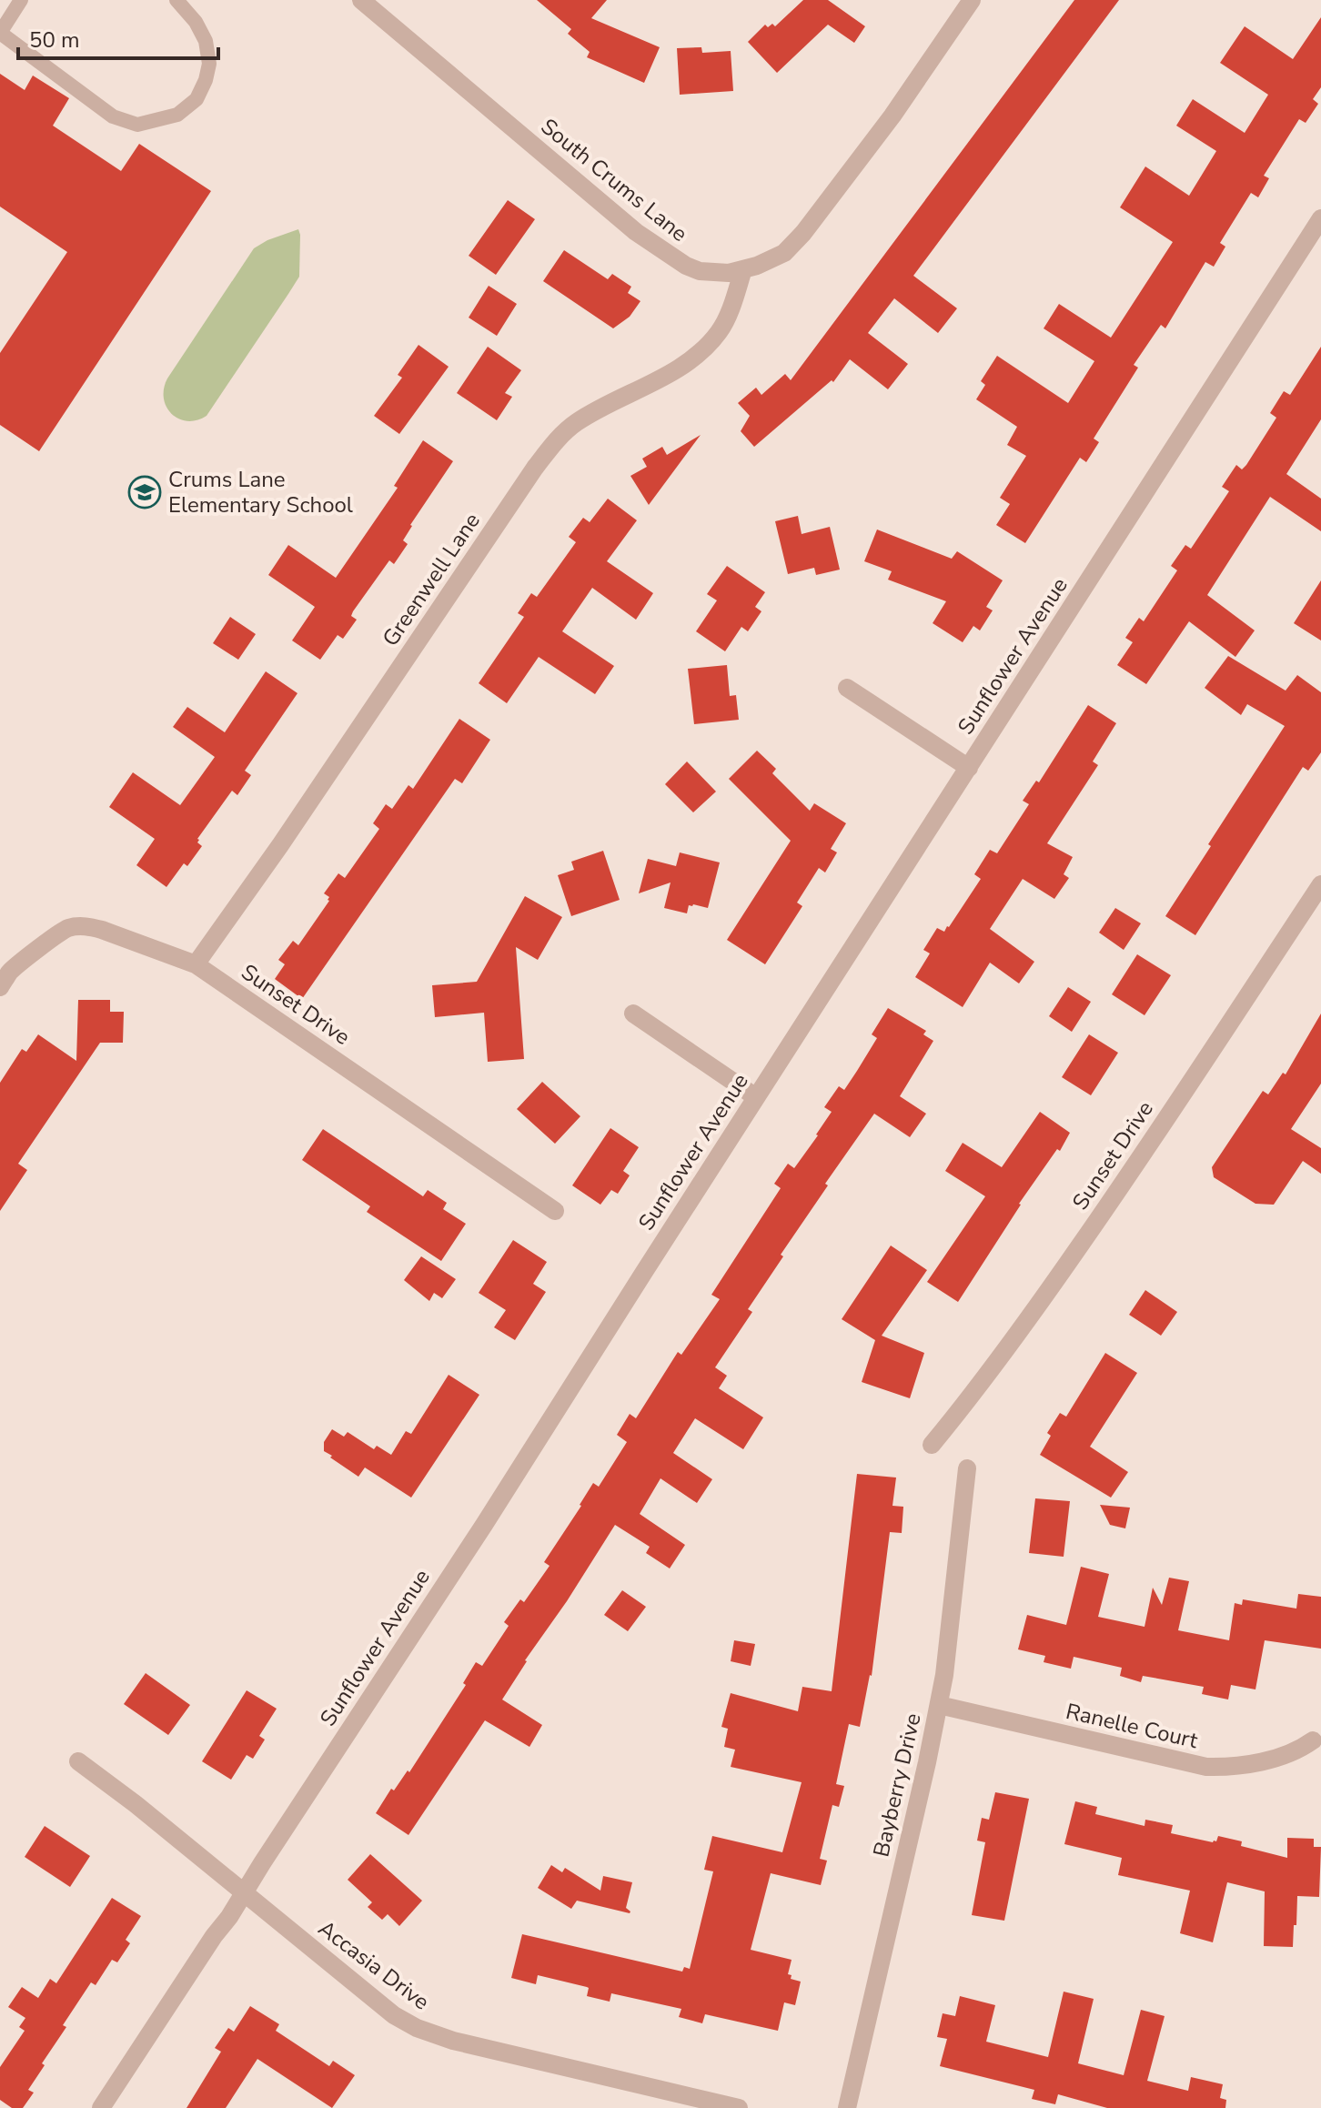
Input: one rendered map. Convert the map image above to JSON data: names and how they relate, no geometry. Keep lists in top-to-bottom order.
{
  "streets": {
    "street": [
      "South Crums Lane",
      "Greenwell Lane",
      "Sunflower Avenue",
      "Sunset Drive",
      "Ranelle Court",
      "Bayberry Drive",
      "Accasia Drive"
    ]
  },
  "crossings": [
    ["South Crums Lane", "Greenwell Lane"],
    ["Greenwell Lane", "Sunset Drive"],
    ["Sunflower Avenue", "Accasia Drive"],
    ["Ranelle Court", "Bayberry Drive"]
  ],
  "places": {
    "school or university": ["Crums Lane Elementary School"]
  },
  "scale_bar": "50 m"
}
